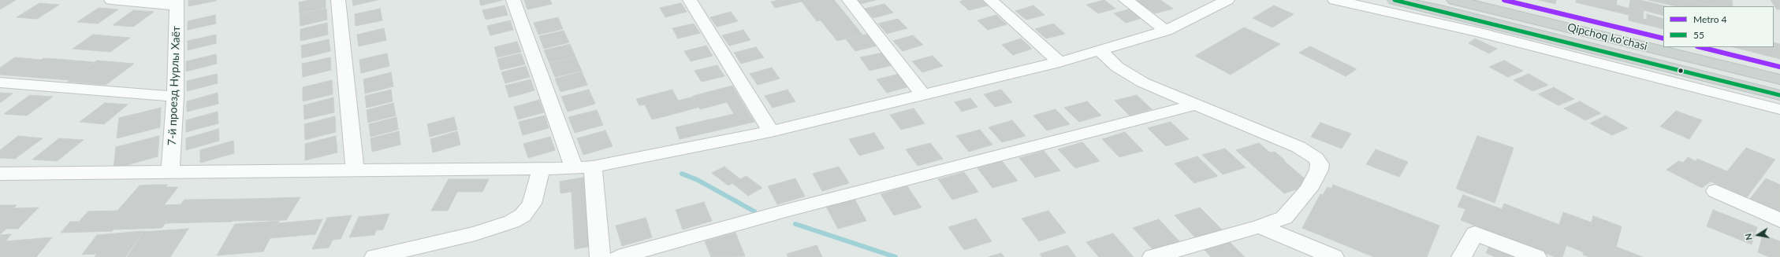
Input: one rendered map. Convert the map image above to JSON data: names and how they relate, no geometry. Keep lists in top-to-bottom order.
{
  "streets": {
    "main road": ["Qipchoq ko'chasi"],
    "street": ["7-й проезд Нурлы Хаёт"]
  },
  "lines": ["metro line 4", "transit line 55"],
  "legend": ["Metro 4", "55"],
  "north": "left"
}
